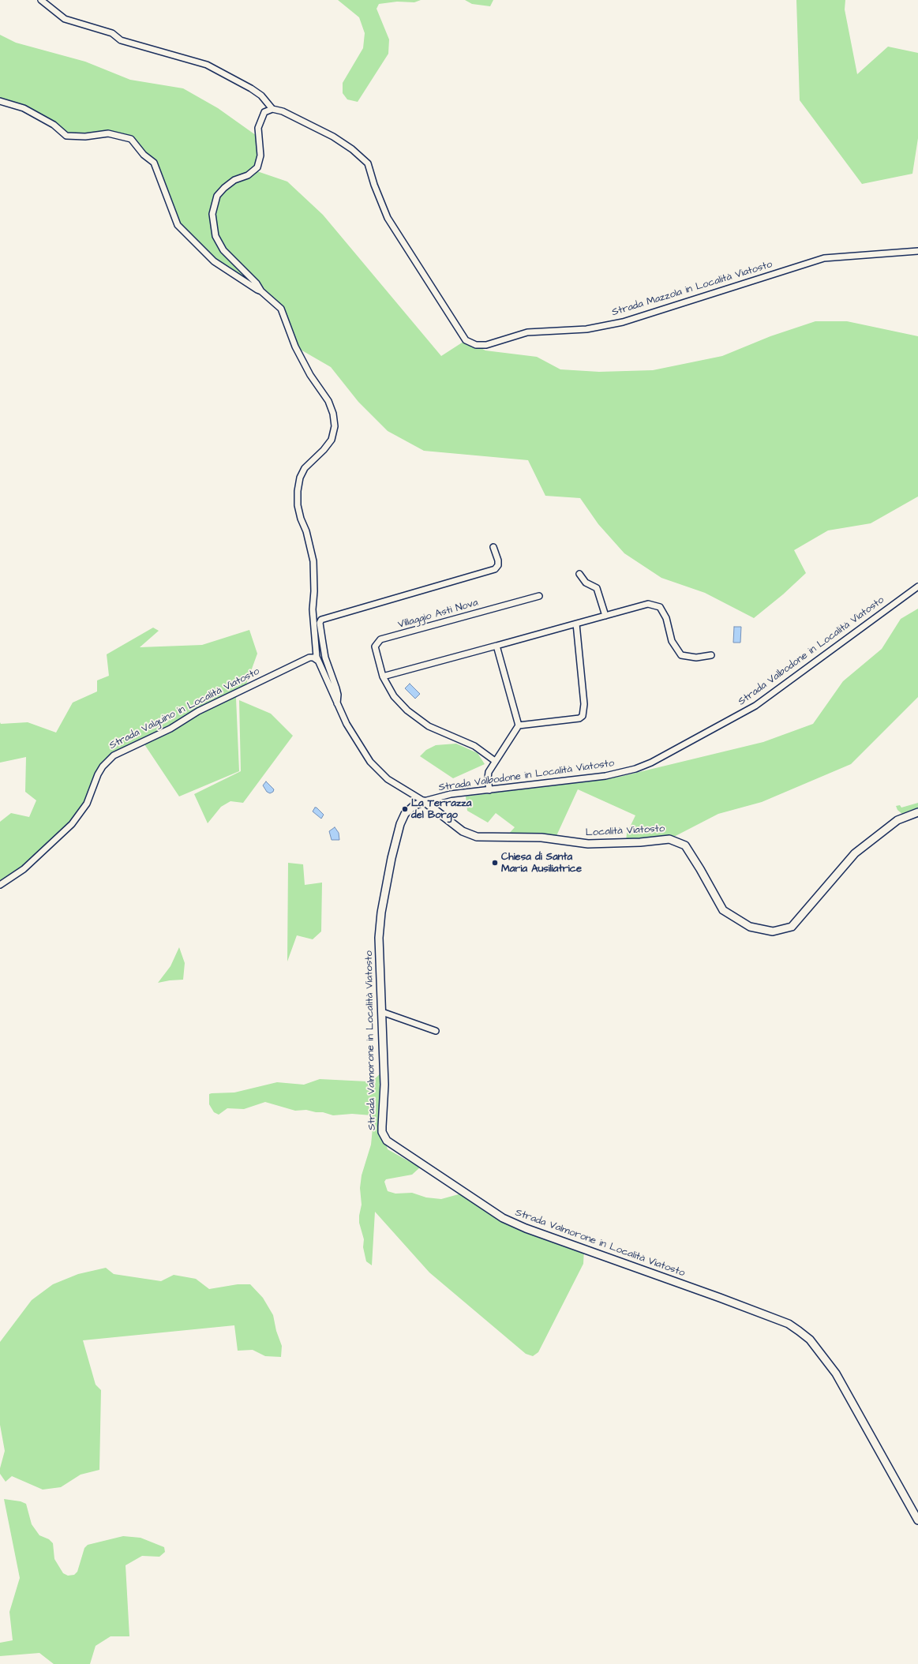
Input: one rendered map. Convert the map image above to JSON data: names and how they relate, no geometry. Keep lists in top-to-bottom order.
{
  "streets": {
    "street": [
      "Strada Mazzola in Località Viatosto",
      "Villaggio Asti Nova",
      "Strada Valbodone in Località Viatosto",
      "Strada Valguino in Località Viatosto",
      "Località Viatosto",
      "Strada Valmorone in Località Viatosto"
    ]
  },
  "crossings": [
    ["Strada Valbodone in Località Viatosto", "Località Viatosto"],
    ["Strada Valbodone in Località Viatosto", "Strada Valmorone in Località Viatosto"],
    ["Località Viatosto", "Strada Valmorone in Località Viatosto"]
  ],
  "places": ["La Terrazza del Borgo", "Chiesa di Santa Maria Ausiliatrice"]
}
